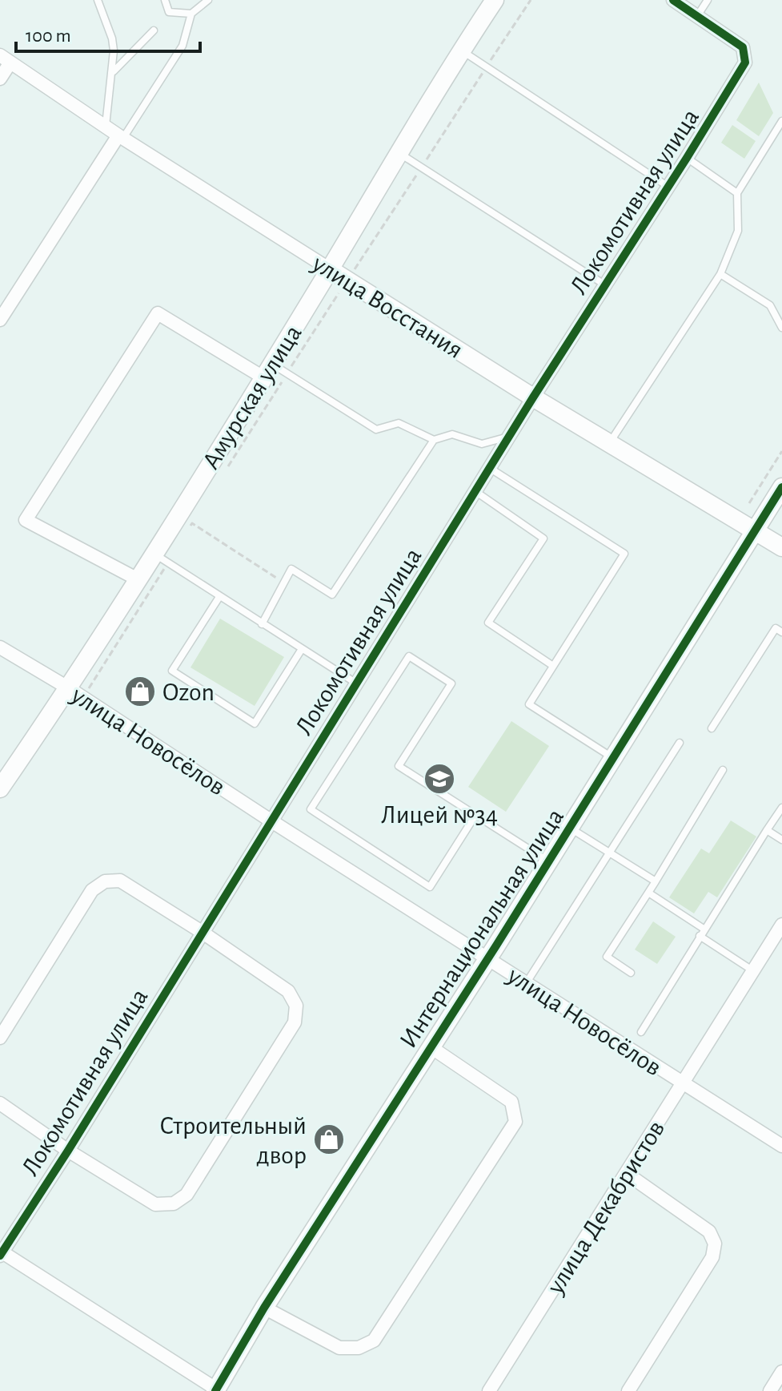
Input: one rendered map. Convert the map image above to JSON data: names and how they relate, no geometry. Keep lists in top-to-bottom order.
{
  "streets": {
    "street": [
      "Локомотивная улица",
      "улица Восстания",
      "Амурская улица",
      "улица Новосёлов",
      "Интернациональная улица",
      "улица Декабристов"
    ]
  },
  "crossings": [
    ["Локомотивная улица", "улица Восстания"],
    ["Локомотивная улица", "улица Новосёлов"],
    ["улица Восстания", "Амурская улица"],
    ["улица Восстания", "Интернациональная улица"],
    ["Амурская улица", "улица Новосёлов"],
    ["улица Новосёлов", "Интернациональная улица"],
    ["улица Новосёлов", "улица Декабристов"]
  ],
  "places": {
    "shop": ["Ozon", "Строительный двор"],
    "school or university": ["Лицей №34"]
  },
  "scale_bar": "100 m"
}
